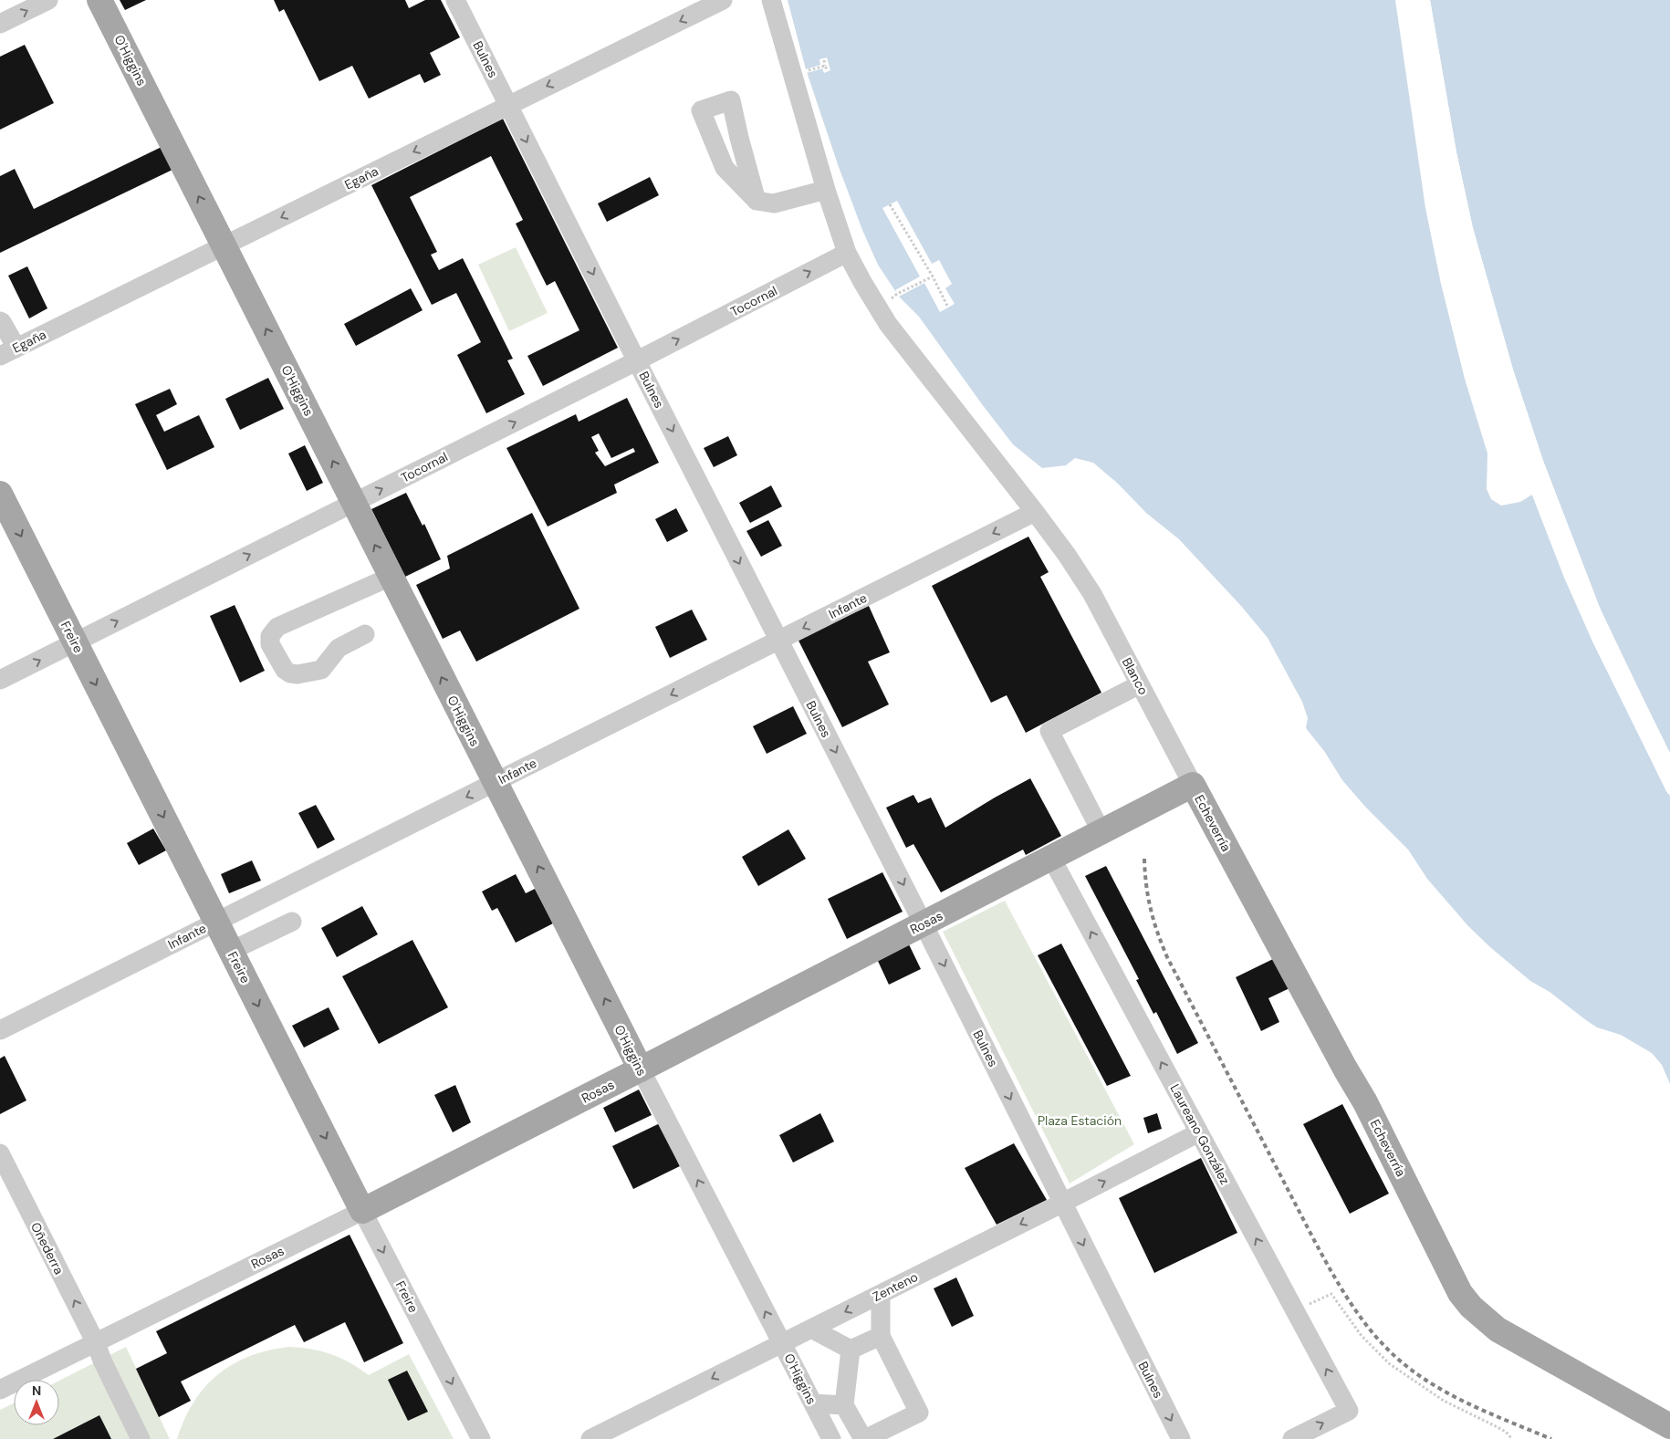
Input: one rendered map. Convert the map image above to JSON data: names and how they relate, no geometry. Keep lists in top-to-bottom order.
{
  "streets": {
    "main road": [
      "O'Higgins",
      "Freire",
      "Echeverría",
      "Rosas"
    ],
    "street": [
      "Bulnes",
      "Egaña",
      "Tocornal",
      "Infante",
      "Blanco",
      "Laureano González",
      "Oñederra",
      "Zenteno"
    ]
  },
  "crossings": [
    ["Bulnes", "Egaña"],
    ["Bulnes", "Tocornal"],
    ["Bulnes", "Infante"],
    ["Bulnes", "Rosas"],
    ["Bulnes", "Zenteno"],
    ["O'Higgins", "Egaña"],
    ["O'Higgins", "Tocornal"],
    ["O'Higgins", "Infante"],
    ["O'Higgins", "Rosas"],
    ["O'Higgins", "Zenteno"],
    ["Tocornal", "Freire"],
    ["Tocornal", "Blanco"],
    ["Infante", "Freire"],
    ["Infante", "Blanco"],
    ["Freire", "Rosas"],
    ["Blanco", "Echeverría"],
    ["Blanco", "Rosas"],
    ["Echeverría", "Rosas"],
    ["Rosas", "Laureano González"],
    ["Rosas", "Oñederra"],
    ["Laureano González", "Zenteno"]
  ],
  "one_way": [
    "Bulnes",
    "O'Higgins",
    "Egaña",
    "Tocornal",
    "Infante",
    "Freire",
    "Laureano González",
    "Oñederra"
  ],
  "parks": ["Plaza Estación"],
  "north": "top"
}
